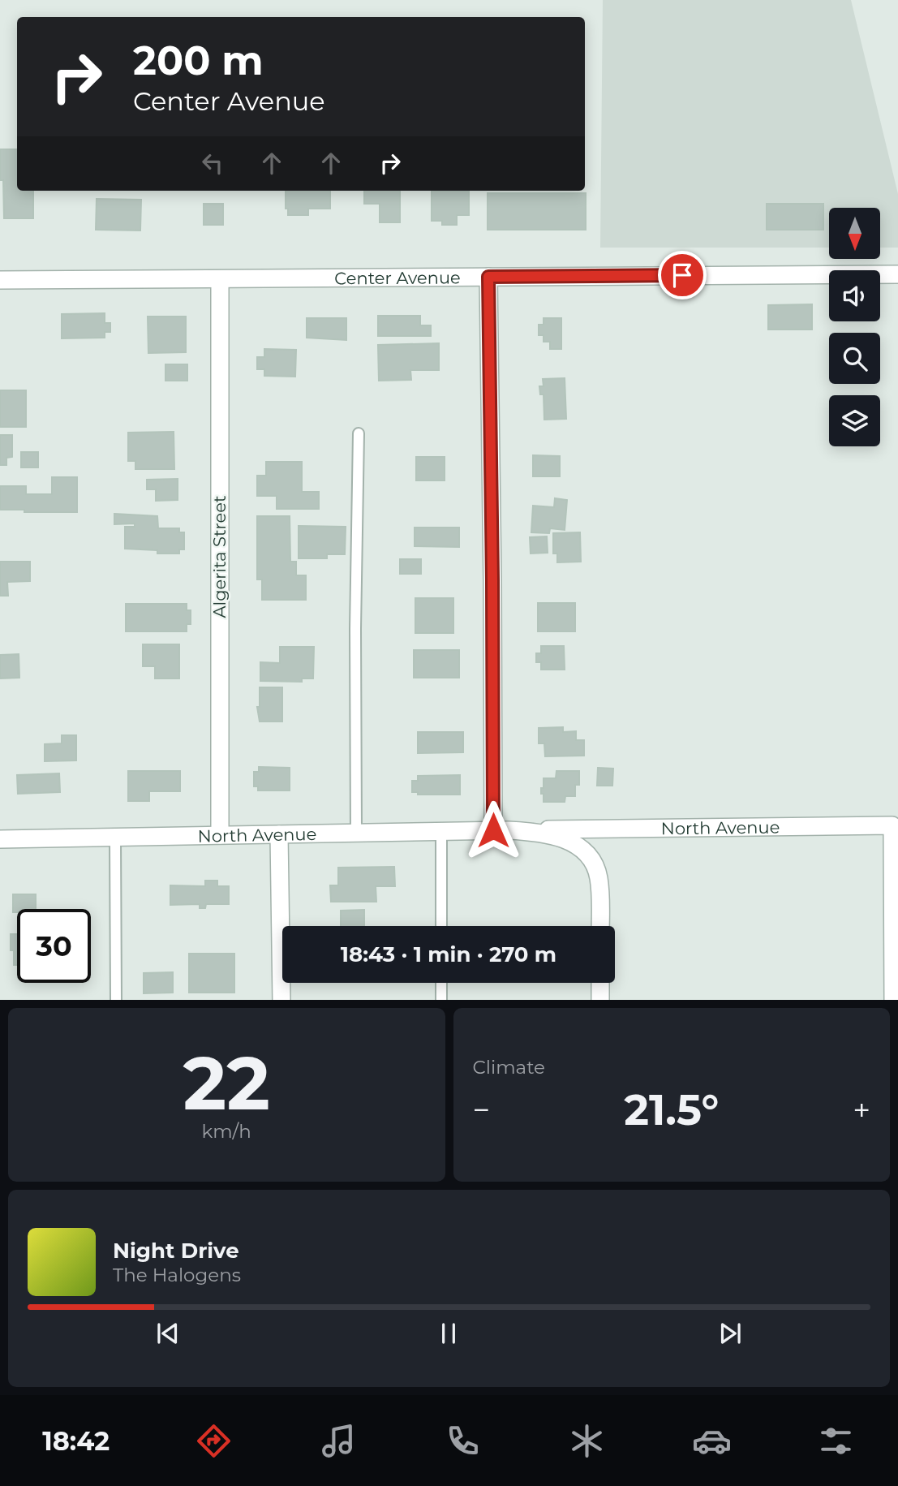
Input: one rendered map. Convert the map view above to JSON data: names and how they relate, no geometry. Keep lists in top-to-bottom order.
{
  "streets": {
    "street": ["Center Avenue", "Algerita Street", "North Avenue"]
  },
  "crossings": [
    ["Center Avenue", "Algerita Street"],
    ["Algerita Street", "North Avenue"]
  ],
  "north": "bottom",
  "page": {
    "turn": ["200 m", "Center Avenue"],
    "limit": "30",
    "trip": "18:43 · 1 min · 270 m",
    "tile": [
      ["22", "km/h"],
      "Climate"
    ],
    "heat": ["−", "21.5°", "+"],
    "song": ["Night Drive", "The Halogens"],
    "tabs": "18:42"
  }
}
